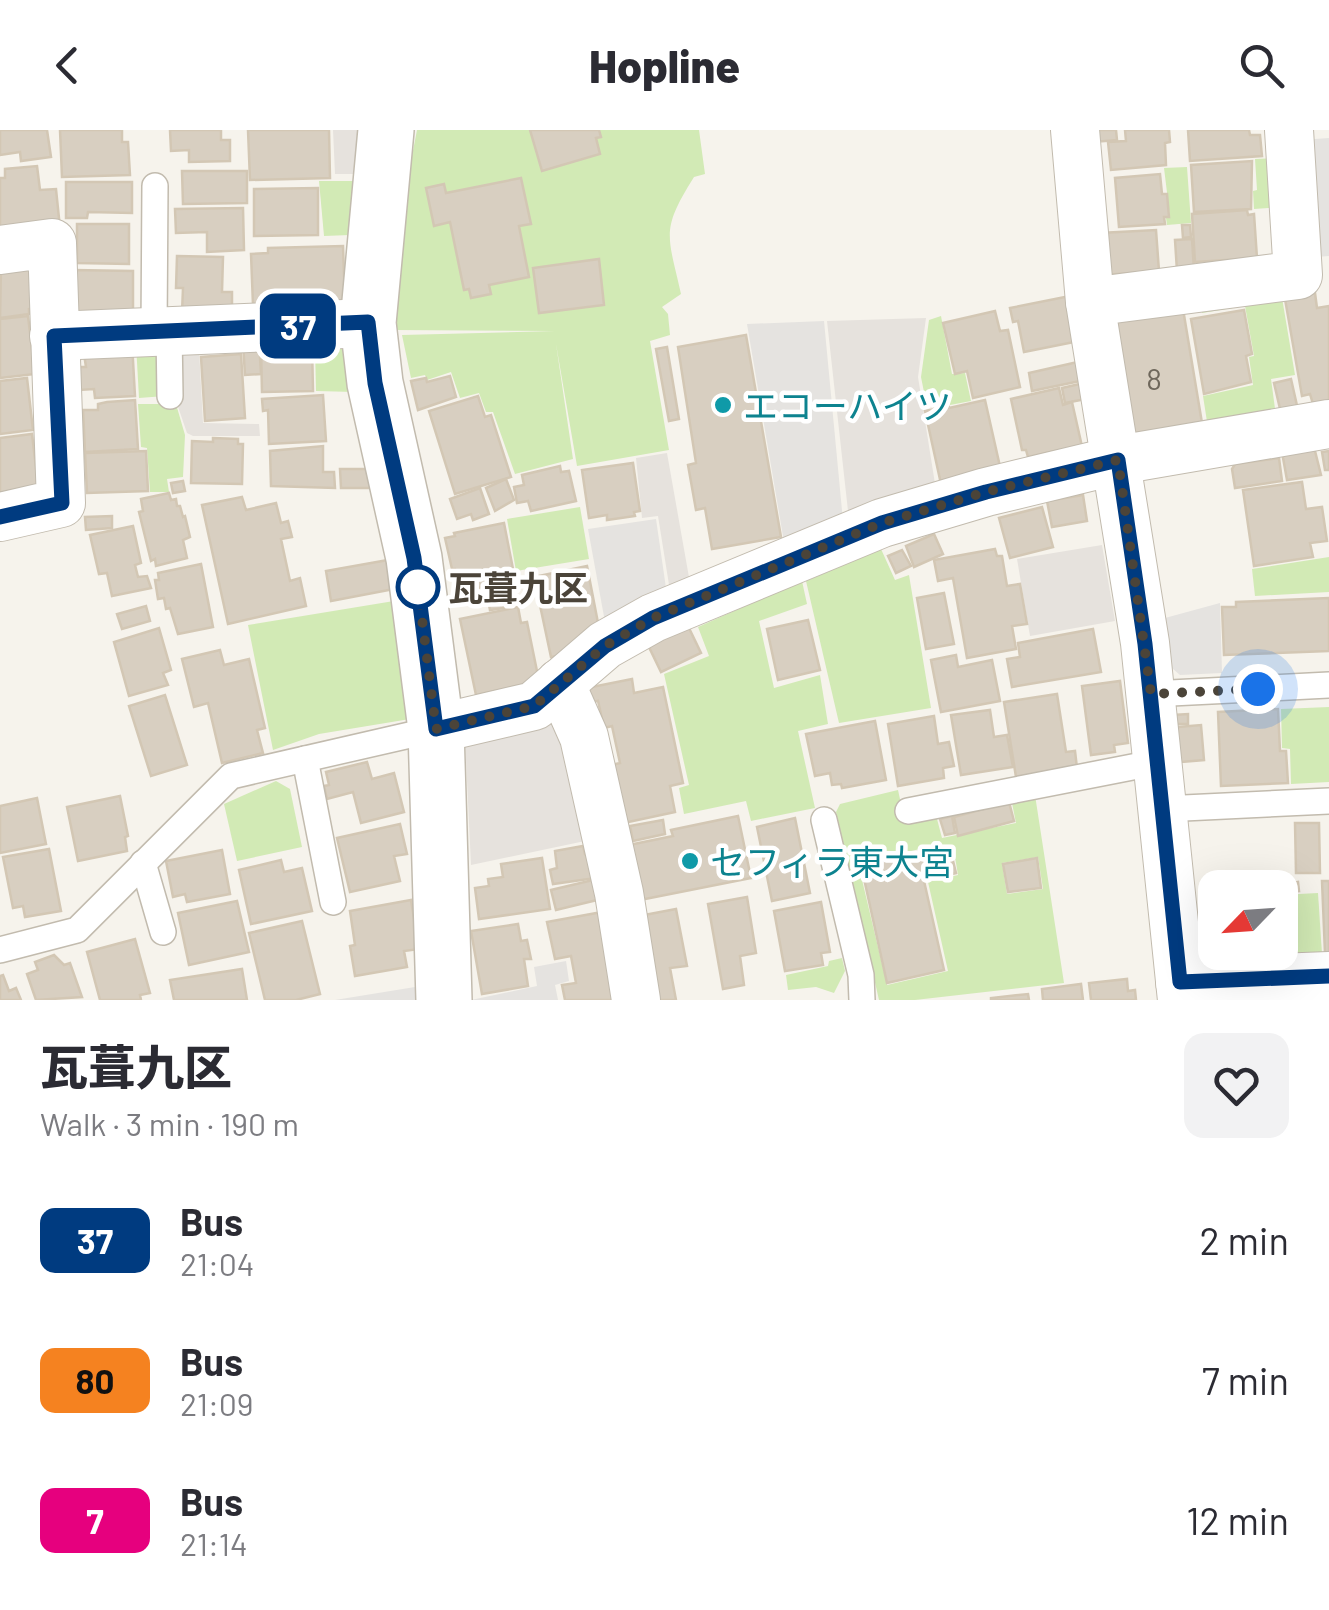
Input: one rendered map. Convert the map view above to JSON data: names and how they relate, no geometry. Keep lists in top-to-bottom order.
{
  "places": ["エコーハイツ", "瓦葺九区", "セフィラ東大宮"],
  "lines": ["bus line 37"],
  "house_numbers": ["8"],
  "north": "bottom left",
  "page": {
    "header": "Hopline",
    "on_map": "37",
    "heading": ["瓦葺九区", "Walk · 3 min · 190 m"],
    "list": [
      {
        "mark": "37",
        "name": "Bus",
        "note": "21:04",
        "value": "2 min"
      },
      {
        "mark": "80",
        "name": "Bus",
        "note": "21:09",
        "value": "7 min"
      },
      {
        "mark": "7",
        "name": "Bus",
        "note": "21:14",
        "value": "12 min"
      }
    ]
  }
}
